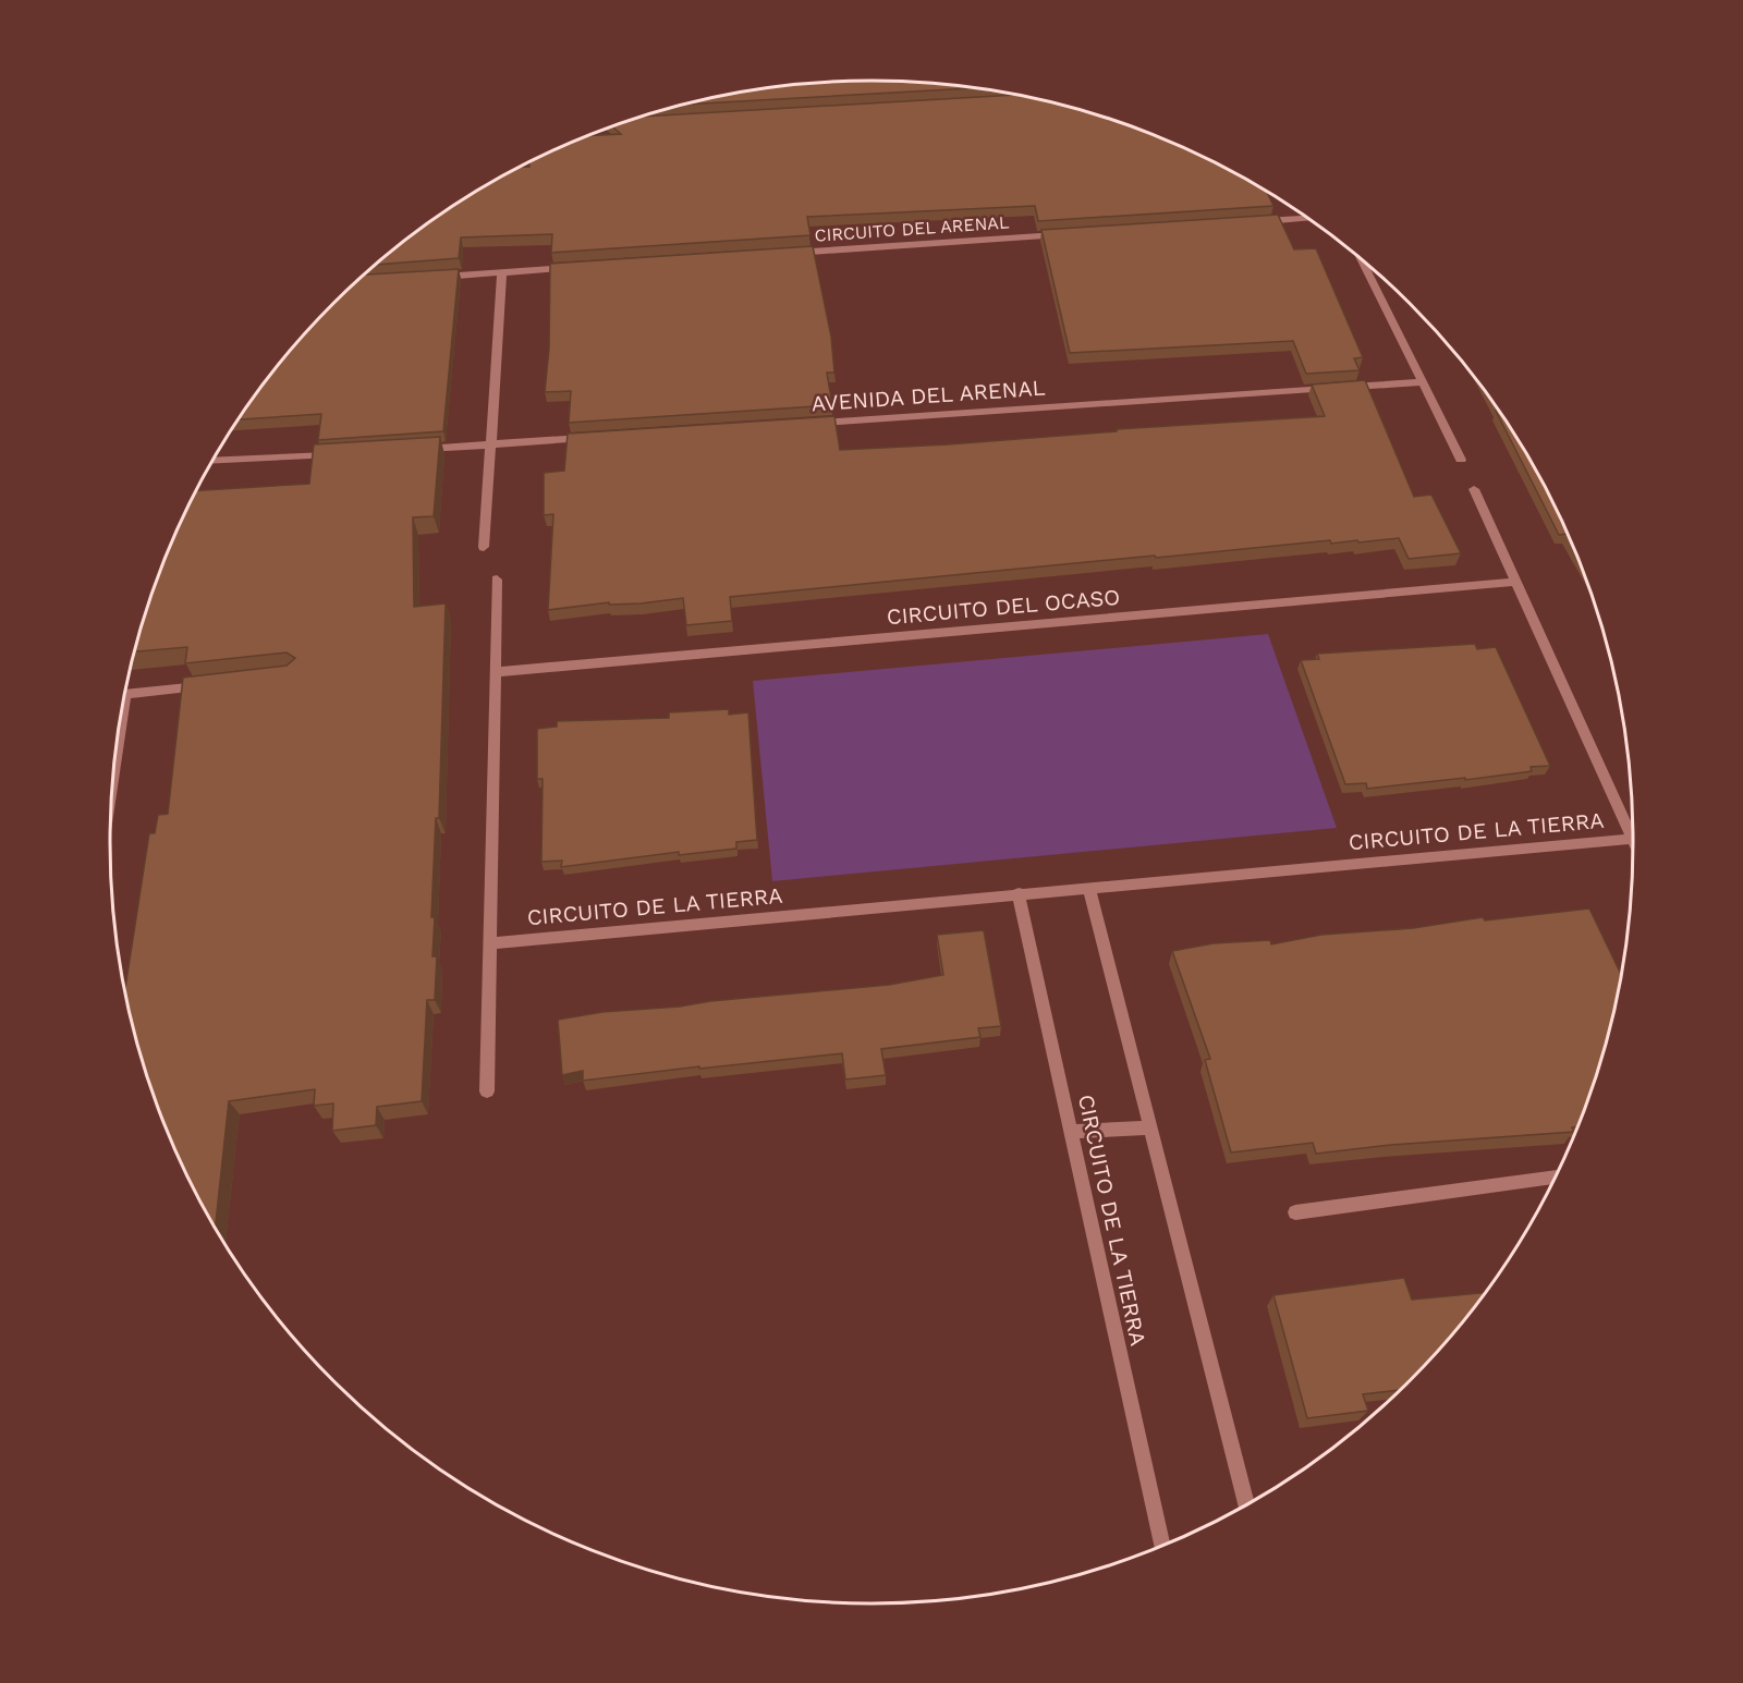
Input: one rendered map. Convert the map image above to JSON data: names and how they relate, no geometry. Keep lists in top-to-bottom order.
{
  "streets": {
    "street": [
      "CIRCUITO DEL ARENAL",
      "AVENIDA DEL ARENAL",
      "CIRCUITO DEL OCASO",
      "CIRCUITO DE LA TIERRA"
    ]
  }
}
